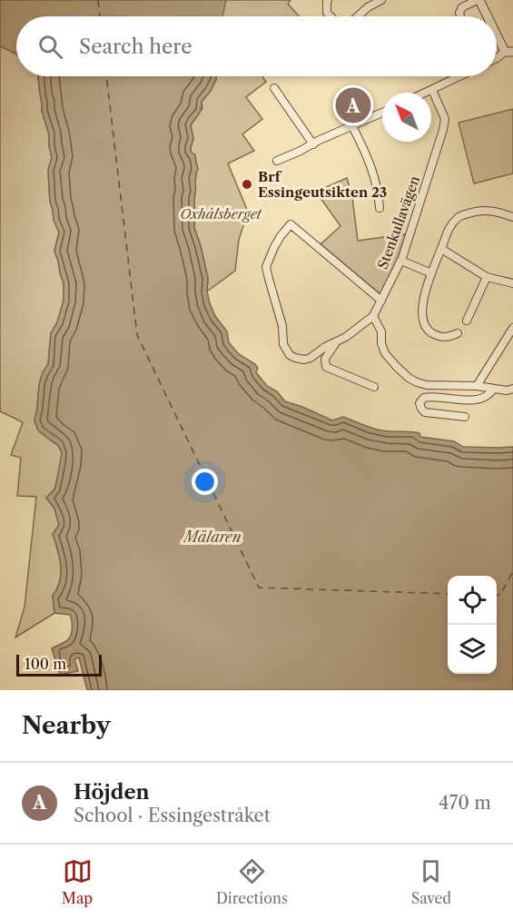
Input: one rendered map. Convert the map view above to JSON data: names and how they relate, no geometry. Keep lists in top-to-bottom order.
{
  "streets": {
    "street": ["Stenkullavägen"]
  },
  "water": ["Mälaren"],
  "parks": ["Oxhålsberget"],
  "places": ["Brf Essingeutsikten 23"],
  "scale_bar": "100 m",
  "north": "top left",
  "page": {
    "search": "Search here",
    "pins": "A",
    "scale": "100 m",
    "heading": "Nearby",
    "list": [
      {
        "mark": "A",
        "name": "Höjden",
        "note": "School · Essingestråket",
        "value": "470 m"
      }
    ],
    "nav": ["Map", "Directions", "Saved"]
  }
}
